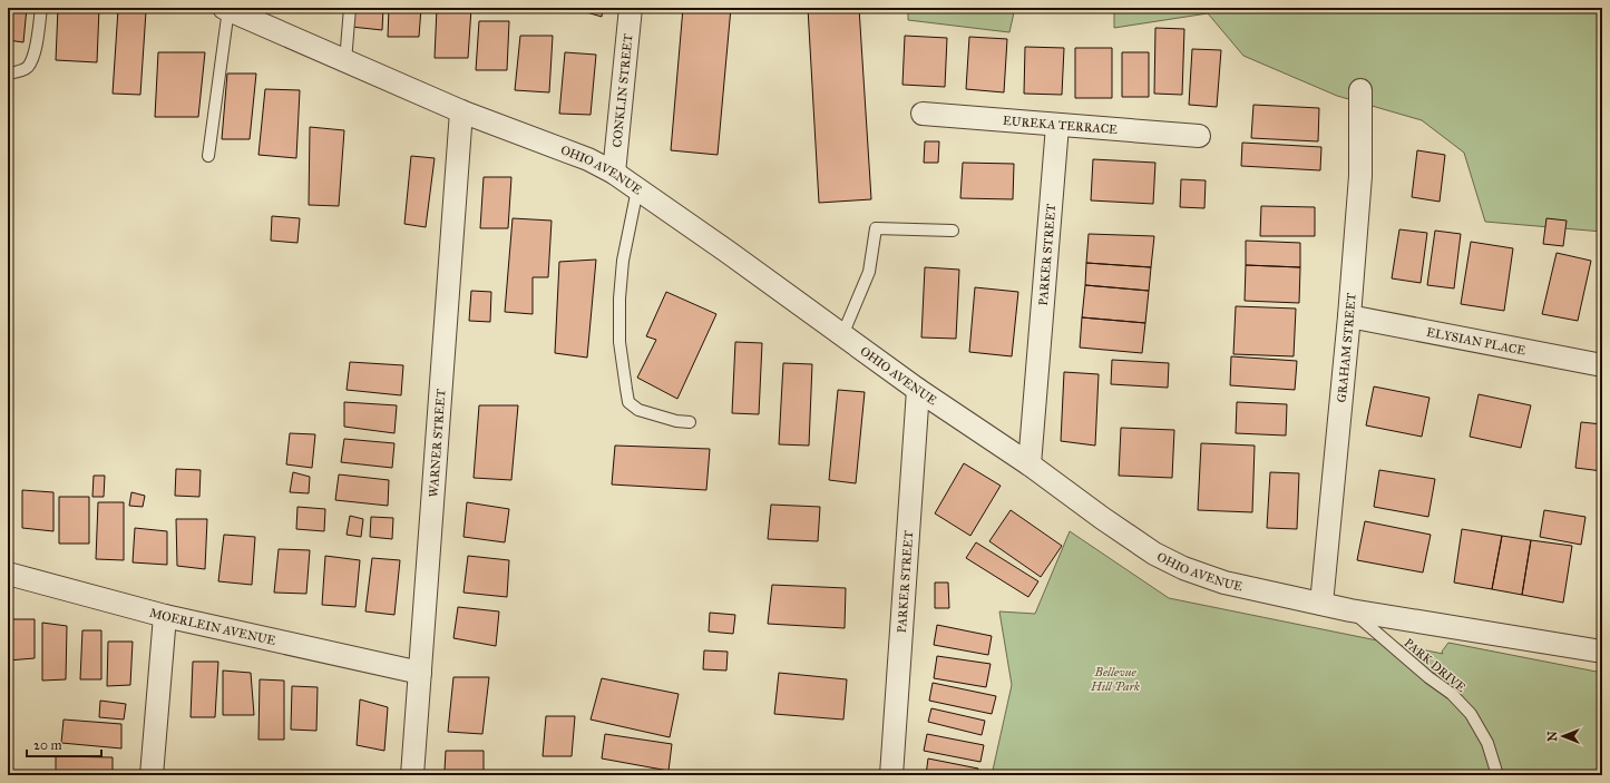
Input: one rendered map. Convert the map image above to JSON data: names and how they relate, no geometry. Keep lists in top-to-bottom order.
{
  "streets": {
    "street": [
      "CONKLIN STREET",
      "EUREKA TERRACE",
      "OHIO AVENUE",
      "PARKER STREET",
      "ELYSIAN PLACE",
      "GRAHAM STREET",
      "WARNER STREET",
      "MOERLEIN AVENUE"
    ],
    "lane": ["PARK DRIVE"]
  },
  "crossings": [
    ["CONKLIN STREET", "OHIO AVENUE"],
    ["EUREKA TERRACE", "PARKER STREET"],
    ["OHIO AVENUE", "PARKER STREET"],
    ["OHIO AVENUE", "GRAHAM STREET"],
    ["OHIO AVENUE", "WARNER STREET"],
    ["OHIO AVENUE", "PARK DRIVE"],
    ["ELYSIAN PLACE", "GRAHAM STREET"],
    ["WARNER STREET", "MOERLEIN AVENUE"]
  ],
  "parks": ["Bellevue Hill Park"],
  "scale_bar": "20 m",
  "north": "left"
}
